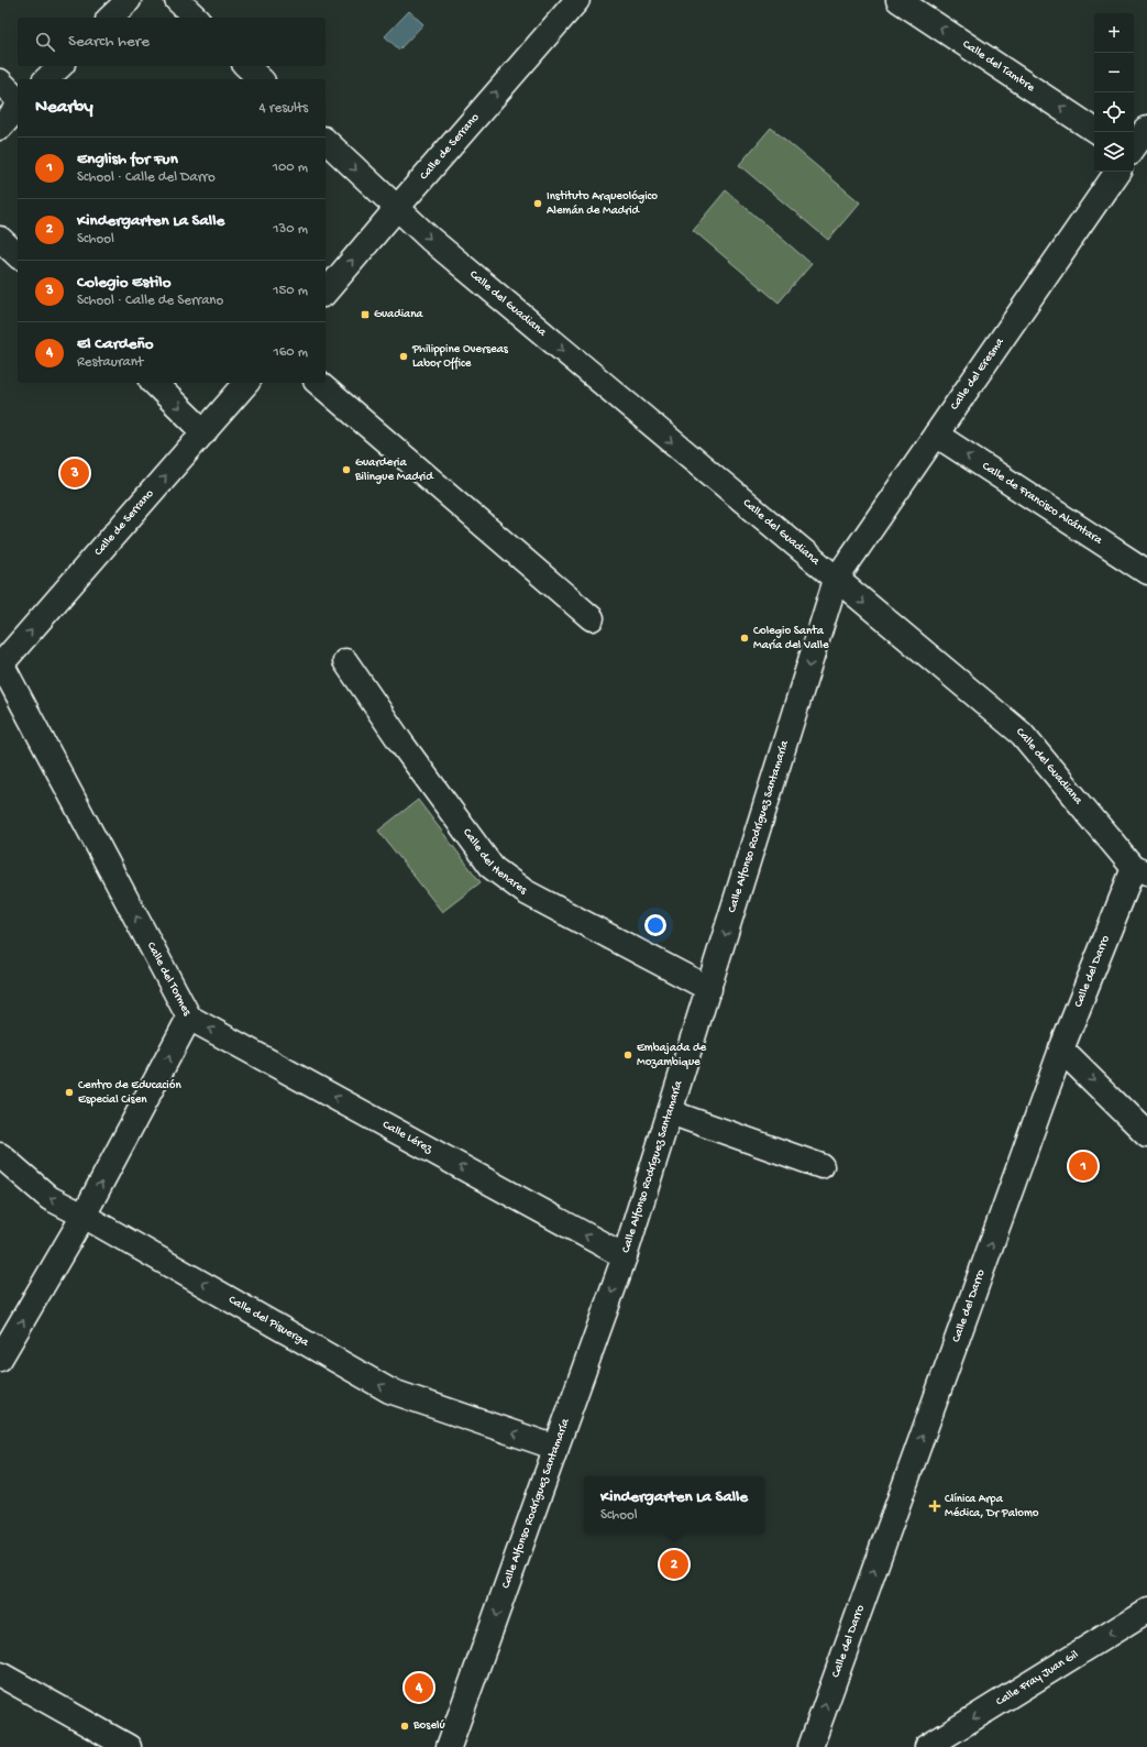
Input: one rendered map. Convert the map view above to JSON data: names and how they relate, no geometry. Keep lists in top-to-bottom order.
{
  "streets": {
    "street": [
      "Calle del Tambre",
      "Calle de Serrano",
      "Calle del Guadiana",
      "Calle del Eresma",
      "Calle de Francisco Alcántara",
      "Calle Alfonso Rodríguez Santamaría",
      "Calle del Henares",
      "Calle del Darro",
      "Calle del Tormes",
      "Calle Lérez",
      "Calle del Pisuerga",
      "Calle Fray Juan Gil"
    ]
  },
  "crossings": [
    ["Calle de Serrano", "Calle del Guadiana"],
    ["Calle de Serrano", "Calle del Tormes"],
    ["Calle del Guadiana", "Calle del Eresma"],
    ["Calle del Guadiana", "Calle Alfonso Rodríguez Santamaría"],
    ["Calle del Guadiana", "Calle del Darro"],
    ["Calle del Eresma", "Calle de Francisco Alcántara"],
    ["Calle del Eresma", "Calle Alfonso Rodríguez Santamaría"],
    ["Calle Alfonso Rodríguez Santamaría", "Calle del Henares"],
    ["Calle Alfonso Rodríguez Santamaría", "Calle Lérez"],
    ["Calle Alfonso Rodríguez Santamaría", "Calle del Pisuerga"],
    ["Calle del Tormes", "Calle Lérez"],
    ["Calle del Tormes", "Calle del Pisuerga"]
  ],
  "one_way": [
    "Calle del Tambre",
    "Calle de Serrano",
    "Calle de Francisco Alcántara",
    "Calle Alfonso Rodríguez Santamaría",
    "Calle del Darro",
    "Calle del Tormes",
    "Calle Lérez",
    "Calle del Pisuerga",
    "Calle Fray Juan Gil"
  ],
  "places": {
    "other": [
      "Instituto Arqueológico Alemán de Madrid",
      "Philippine Overseas Labor Office",
      "Guarderia Bilingue Madrid",
      "Colegio Santa María del Valle",
      "Embajada de Mozambique",
      "Centro de Educación Especial Cisen",
      "Boselú"
    ],
    "transit": ["Guadiana"],
    "health": ["Clínica Arpa Médica, Dr Palomo"]
  },
  "page": {
    "map_buttons": ["+", "−"],
    "search": "Search here",
    "heading": ["Nearby", "4 results"],
    "list": [
      {
        "mark": "1",
        "name": "English for Fun",
        "note": "School · Calle del Darro",
        "value": "100 m"
      },
      {
        "mark": "2",
        "name": "Kindergarten La Salle",
        "note": "School",
        "value": "130 m"
      },
      {
        "mark": "3",
        "name": "Colegio Estilo",
        "note": "School · Calle de Serrano",
        "value": "150 m"
      },
      {
        "mark": "4",
        "name": "El Cardeño",
        "note": "Restaurant",
        "value": "160 m"
      }
    ],
    "pins": [
      "3",
      "1",
      "2",
      "4"
    ],
    "popup": ["Kindergarten La Salle", "School"]
  }
}
